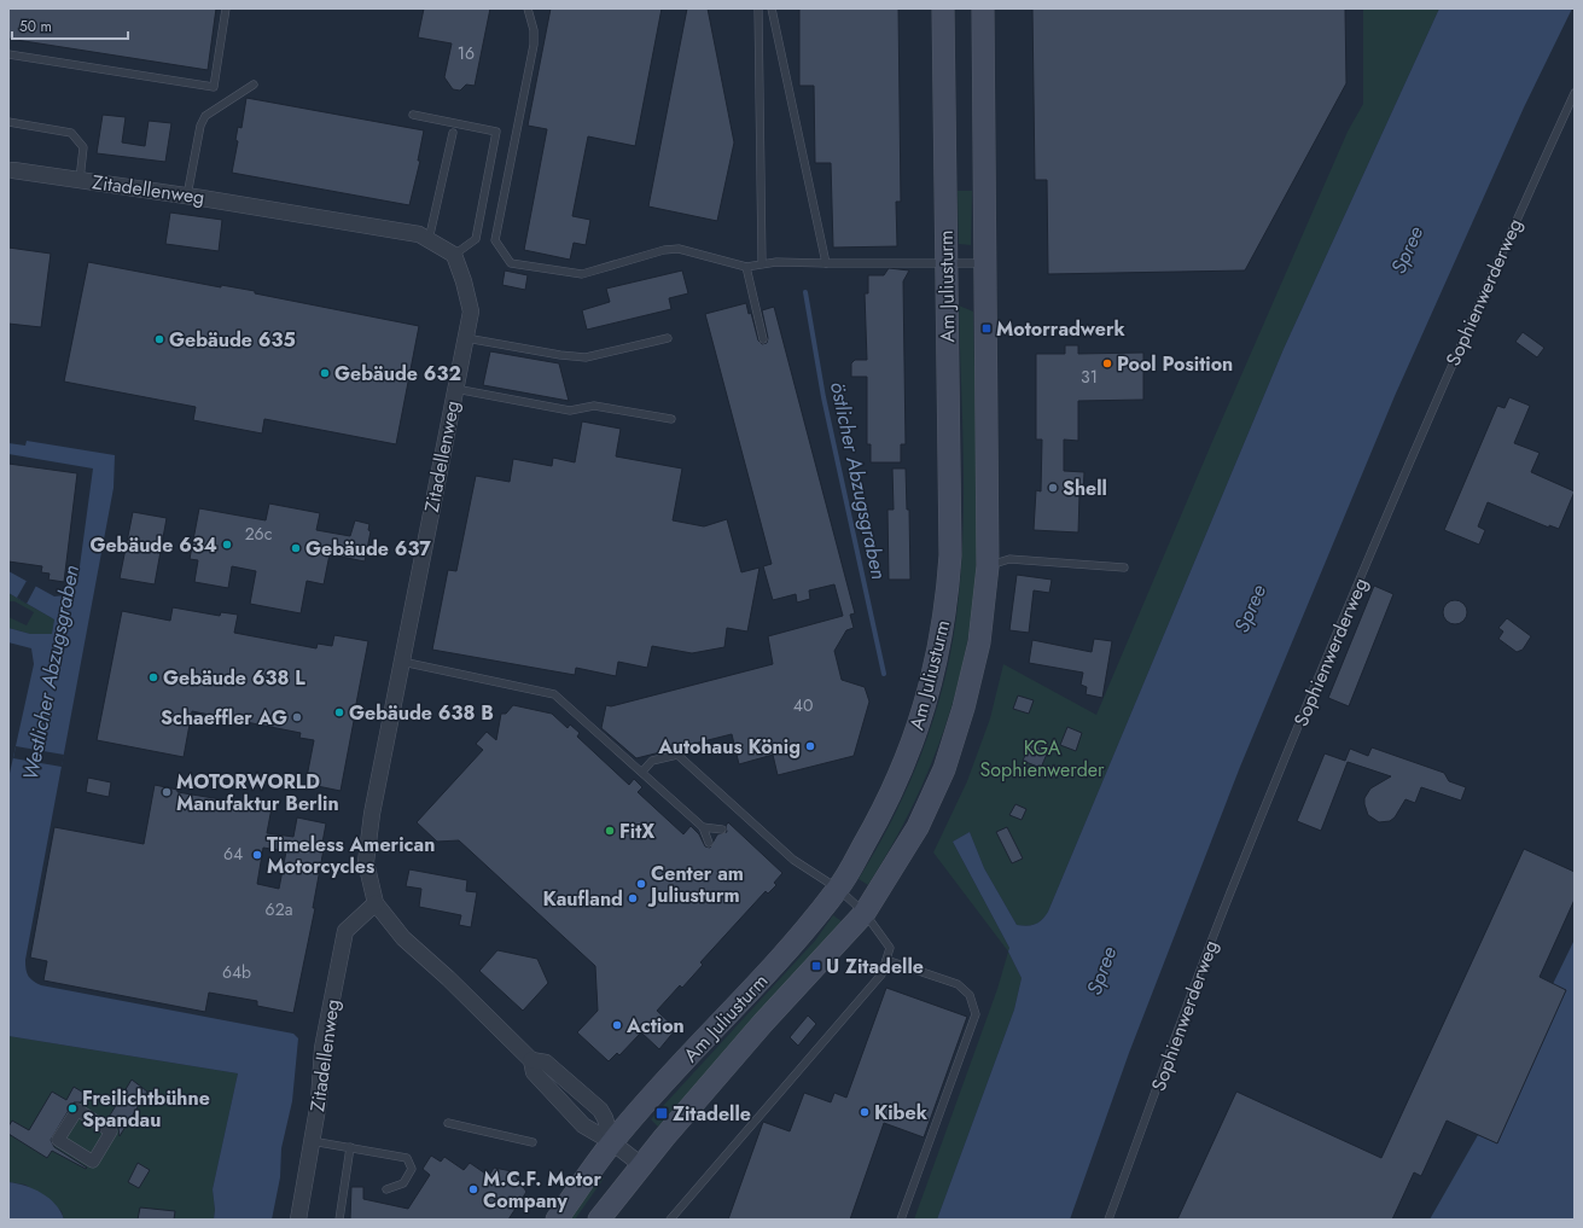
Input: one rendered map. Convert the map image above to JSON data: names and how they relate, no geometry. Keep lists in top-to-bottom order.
{
  "streets": {
    "main road": ["Am Juliusturm"],
    "street": ["Zitadellenweg"],
    "lane": ["Sophienwerderweg"]
  },
  "crossings": [
    ["Zitadellenweg", "Am Juliusturm"]
  ],
  "water": ["Spree", "östlicher Abzugsgraben", "Westlicher Abzugsgraben"],
  "parks": ["KGA Sophienwerder"],
  "places": {
    "transit": ["Motorradwerk", "U Zitadelle", "Zitadelle"],
    "other": [
      "Gebäude 635",
      "Pool Position",
      "Gebäude 632",
      "Shell",
      "Gebäude 634",
      "Gebäude 637",
      "Gebäude 638 L",
      "Gebäude 638 B",
      "Schaeffler AG",
      "Autohaus König",
      "MOTORWORLD Manufaktur Berlin",
      "FitX",
      "Timeless American Motorcycles",
      "Center am Juliusturm",
      "Kaufland",
      "Action",
      "Freilichtbühne Spandau",
      "Kibek",
      "M.C.F. Motor Company"
    ]
  },
  "house_numbers": [
    "16",
    "31",
    "26c",
    "40",
    "64",
    "62a",
    "64b"
  ],
  "scale_bar": "50 m"
}
